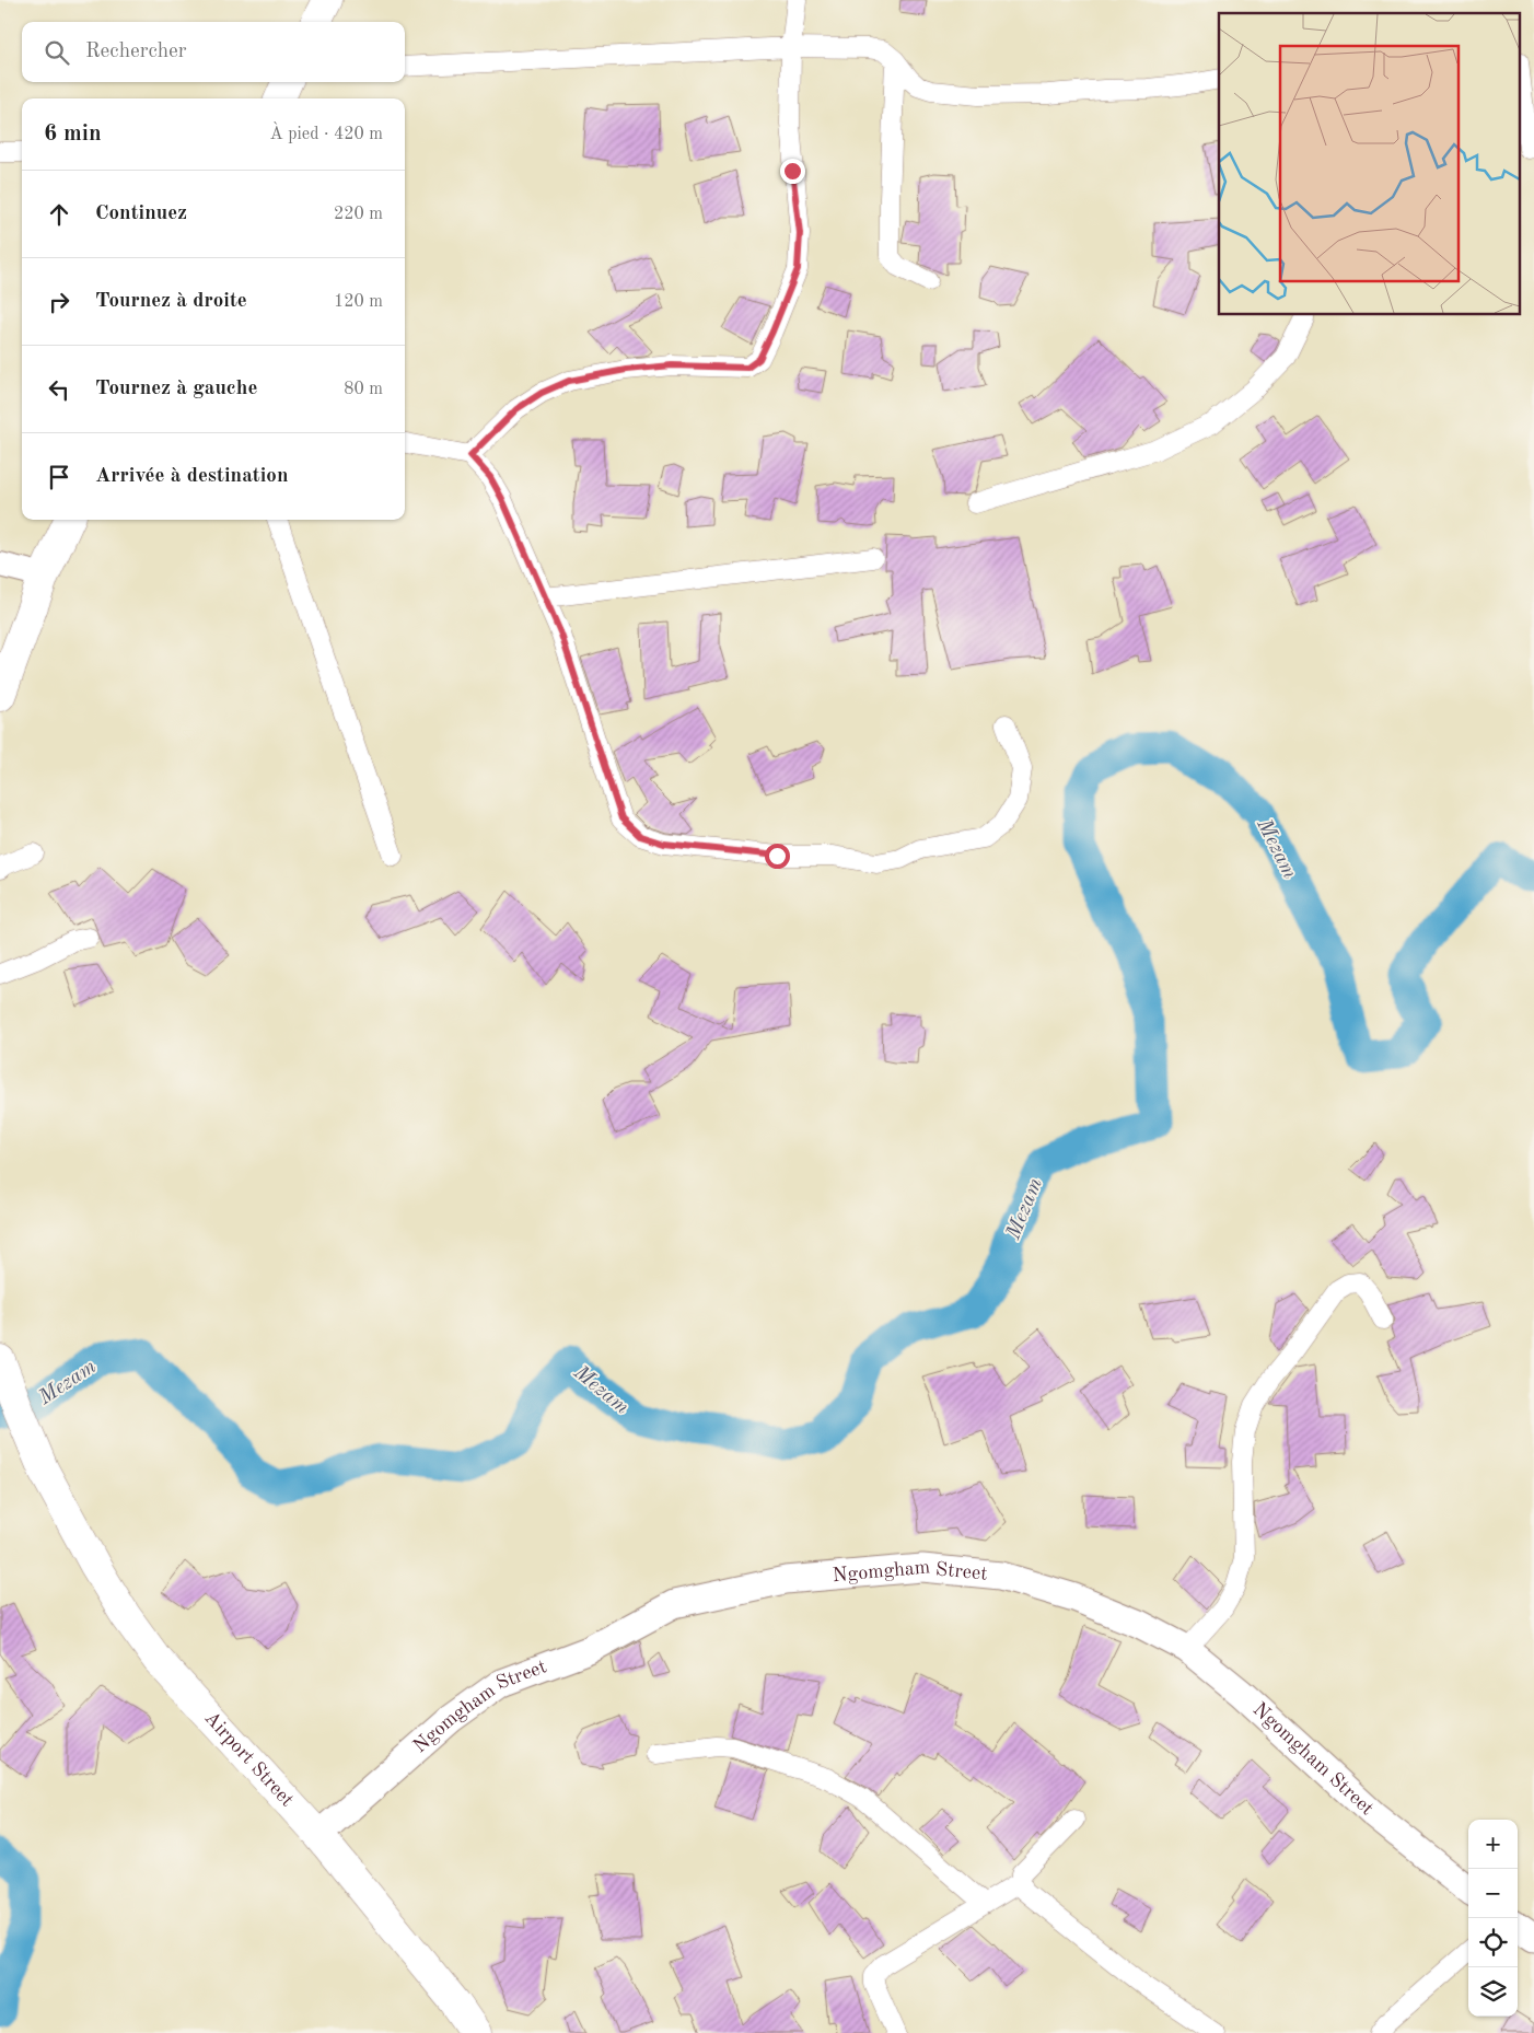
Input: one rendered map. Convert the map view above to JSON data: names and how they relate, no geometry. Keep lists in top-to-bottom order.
{
  "streets": {
    "highway": ["Airport Street"],
    "main road": ["Ngomgham Street"]
  },
  "crossings": [
    ["Ngomgham Street", "Airport Street"]
  ],
  "water": ["Mezam"],
  "page": {
    "search": "Rechercher",
    "heading": ["6 min", "À pied · 420 m"],
    "list": [
      ["Continuez", "220 m"],
      ["Tournez à droite", "120 m"],
      ["Tournez à gauche", "80 m"],
      "Arrivée à destination"
    ],
    "map_buttons": ["+", "−"]
  }
}
